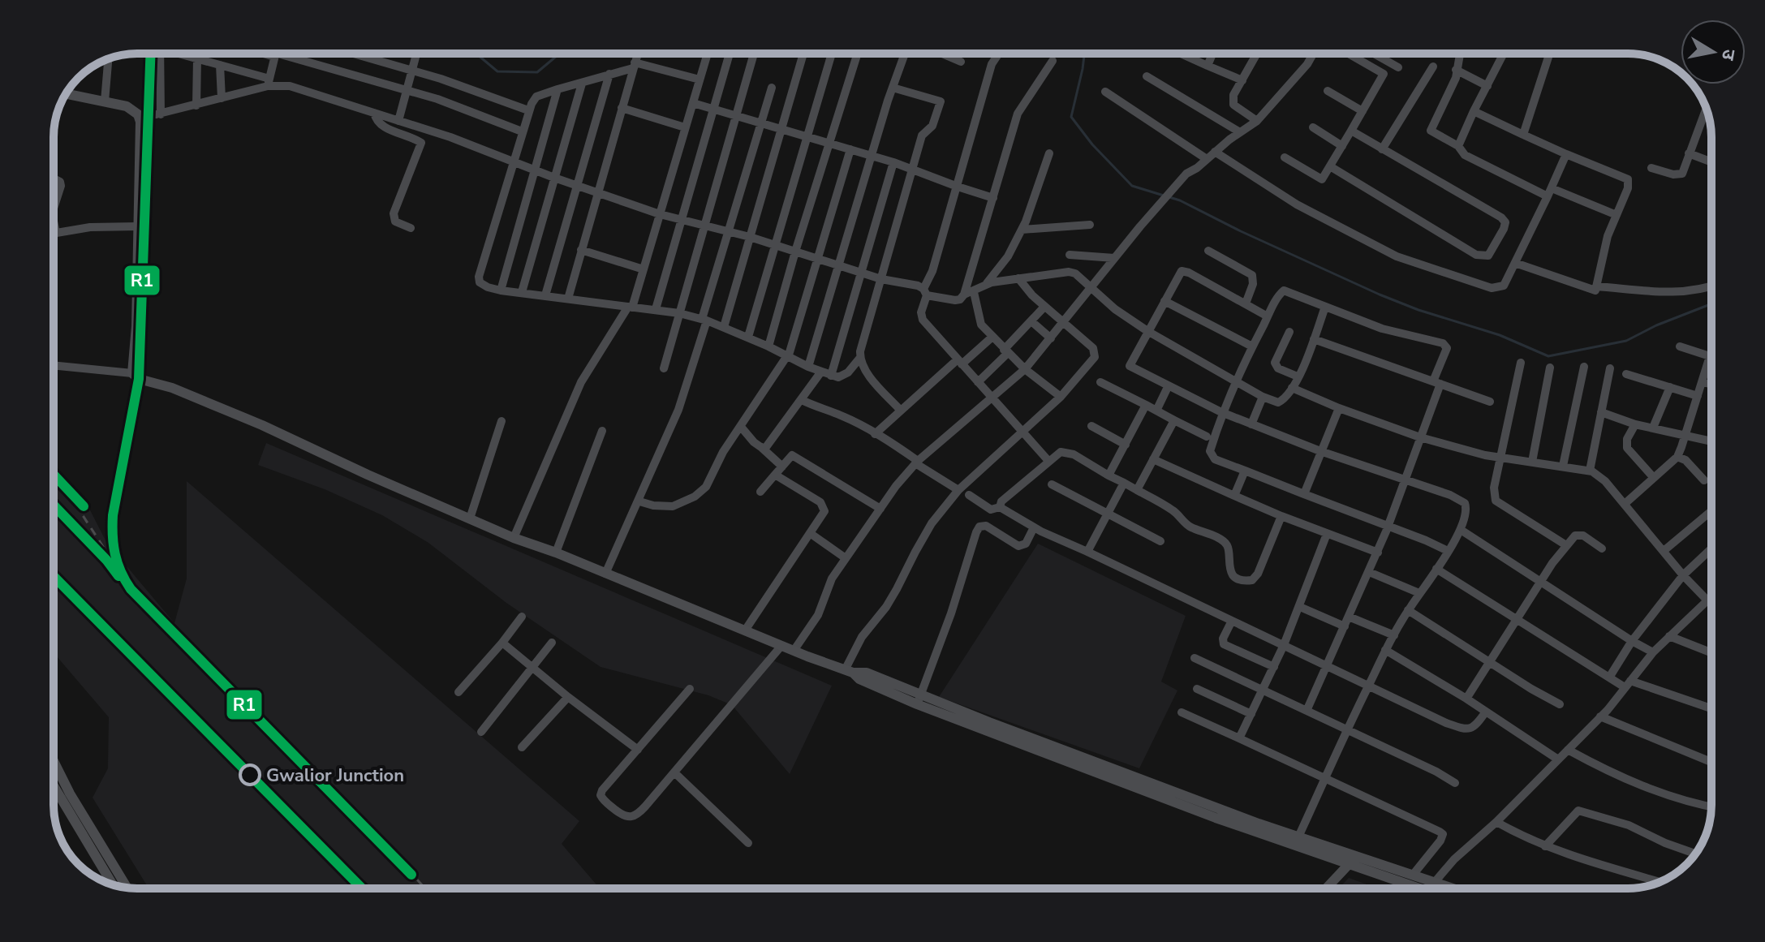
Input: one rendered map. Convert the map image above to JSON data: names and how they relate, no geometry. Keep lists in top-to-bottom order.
{
  "places": ["Gwalior Junction"],
  "lines": ["transit line R1"],
  "north": "right"
}
